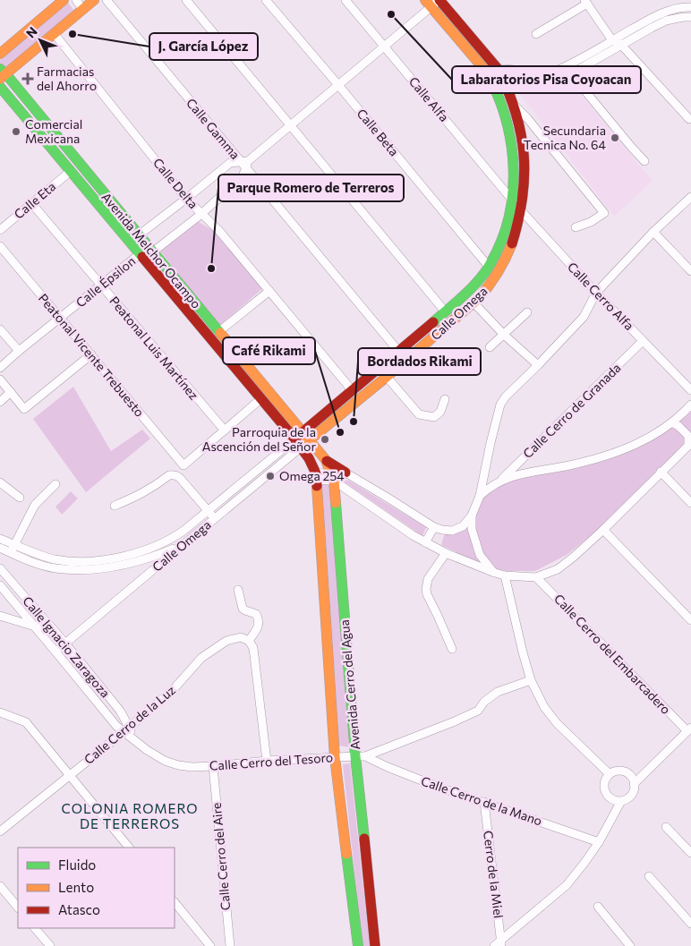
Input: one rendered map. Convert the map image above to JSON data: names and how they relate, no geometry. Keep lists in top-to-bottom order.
{
  "streets": {
    "street": [
      "Calle Alfa",
      "Calle Gamma",
      "Calle Beta",
      "Calle Delta",
      "Calle Eta",
      "Avenida Melchor Ocampo",
      "Calle Épsilon",
      "Calle Cerro Alfa",
      "Calle Omega",
      "Peatonal Luis Martínez",
      "Peatonal Vicente Trebuesto",
      "Calle Cerro de Granada",
      "Calle Ignacio Zaragoza",
      "Calle Cerro del Embarcadero",
      "Avenida Cerro del Agua",
      "Calle Cerro de la Luz",
      "Calle Cerro del Tesoro",
      "Calle Cerro de la Mano",
      "Calle Cerro del Aire",
      "Cerro de la Miel"
    ]
  },
  "crossings": [
    ["Calle Alfa", "Calle Épsilon"],
    ["Calle Alfa", "Calle Cerro Alfa"],
    ["Calle Alfa", "Calle Omega"],
    ["Calle Gamma", "Calle Épsilon"],
    ["Calle Gamma", "Calle Omega"],
    ["Calle Beta", "Calle Épsilon"],
    ["Calle Beta", "Calle Omega"],
    ["Calle Delta", "Calle Épsilon"],
    ["Calle Delta", "Calle Omega"],
    ["Calle Eta", "Avenida Melchor Ocampo"],
    ["Calle Eta", "Peatonal Luis Martínez"],
    ["Avenida Melchor Ocampo", "Calle Épsilon"],
    ["Avenida Melchor Ocampo", "Calle Omega"],
    ["Avenida Melchor Ocampo", "Avenida Cerro del Agua"],
    ["Calle Épsilon", "Calle Omega"],
    ["Calle Épsilon", "Peatonal Luis Martínez"],
    ["Calle Épsilon", "Peatonal Vicente Trebuesto"],
    ["Calle Cerro Alfa", "Calle Omega"],
    ["Calle Cerro Alfa", "Calle Cerro de Granada"],
    ["Calle Omega", "Calle Ignacio Zaragoza"],
    ["Calle Omega", "Avenida Cerro del Agua"],
    ["Peatonal Luis Martínez", "Peatonal Vicente Trebuesto"],
    ["Calle Ignacio Zaragoza", "Calle Cerro de la Luz"],
    ["Calle Ignacio Zaragoza", "Calle Cerro del Tesoro"],
    ["Avenida Cerro del Agua", "Calle Cerro del Tesoro"],
    ["Avenida Cerro del Agua", "Calle Cerro de la Mano"],
    ["Calle Cerro de la Luz", "Calle Cerro del Tesoro"],
    ["Calle Cerro del Tesoro", "Calle Cerro de la Mano"],
    ["Calle Cerro del Tesoro", "Calle Cerro del Aire"],
    ["Calle Cerro de la Mano", "Cerro de la Miel"]
  ],
  "districts": ["COLONIA ROMERO DE TERREROS"],
  "places": {
    "other": [
      "Labaratorios Pisa Coyoacan",
      "J. García López",
      "Comercial Mexicana",
      "Secundaria Tecnica No. 64",
      "Parque Romero de Terreros",
      "Bordados Rikami",
      "Café Rikami",
      "Parroquia de la Ascención del Señor",
      "Omega 254"
    ],
    "health": ["Farmacias del Ahorro"]
  },
  "legend": ["Fluido", "Lento", "Atasco"],
  "north": "top left"
}
